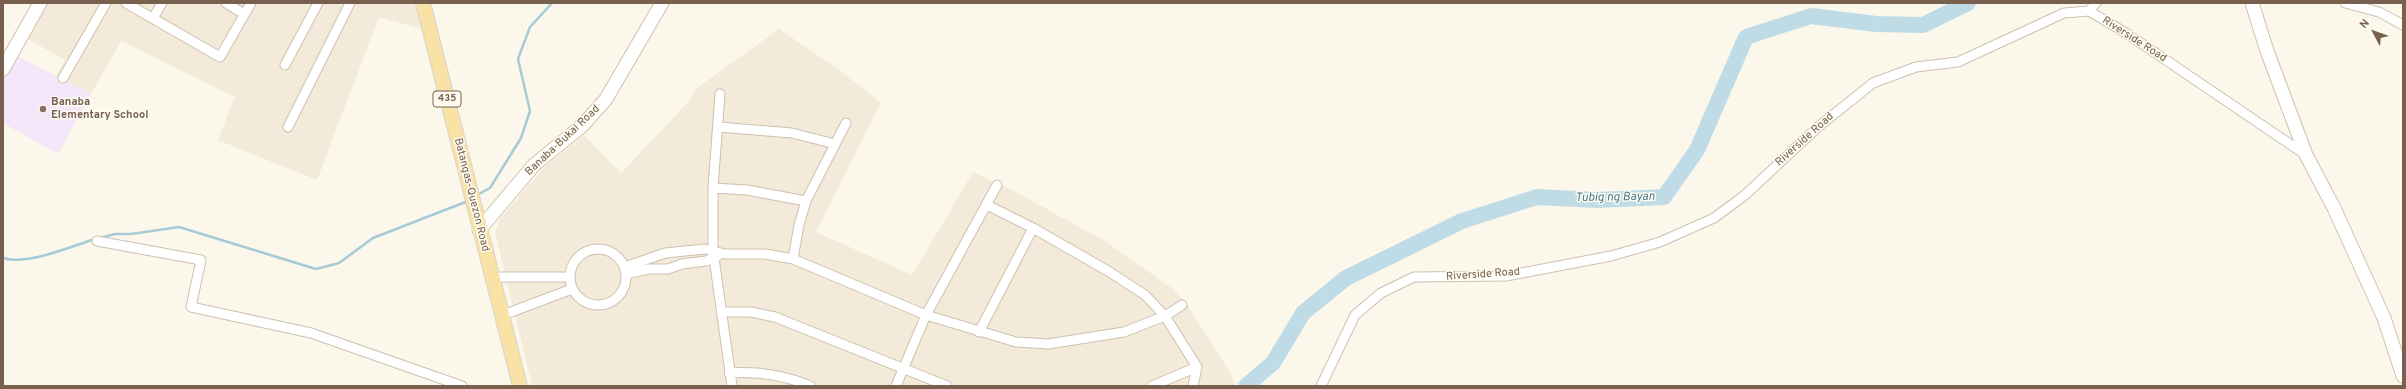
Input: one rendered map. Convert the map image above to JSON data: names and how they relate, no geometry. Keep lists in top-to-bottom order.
{
  "streets": {
    "main road": ["435", "Batangas-Quezon Road"],
    "street": ["Riverside Road", "Banaba-Bukal Road"]
  },
  "crossings": [
    ["Banaba-Bukal Road", "Batangas-Quezon Road"]
  ],
  "water": ["Tubig ng Bayan"],
  "places": ["Banaba Elementary School"],
  "north": "top left"
}
